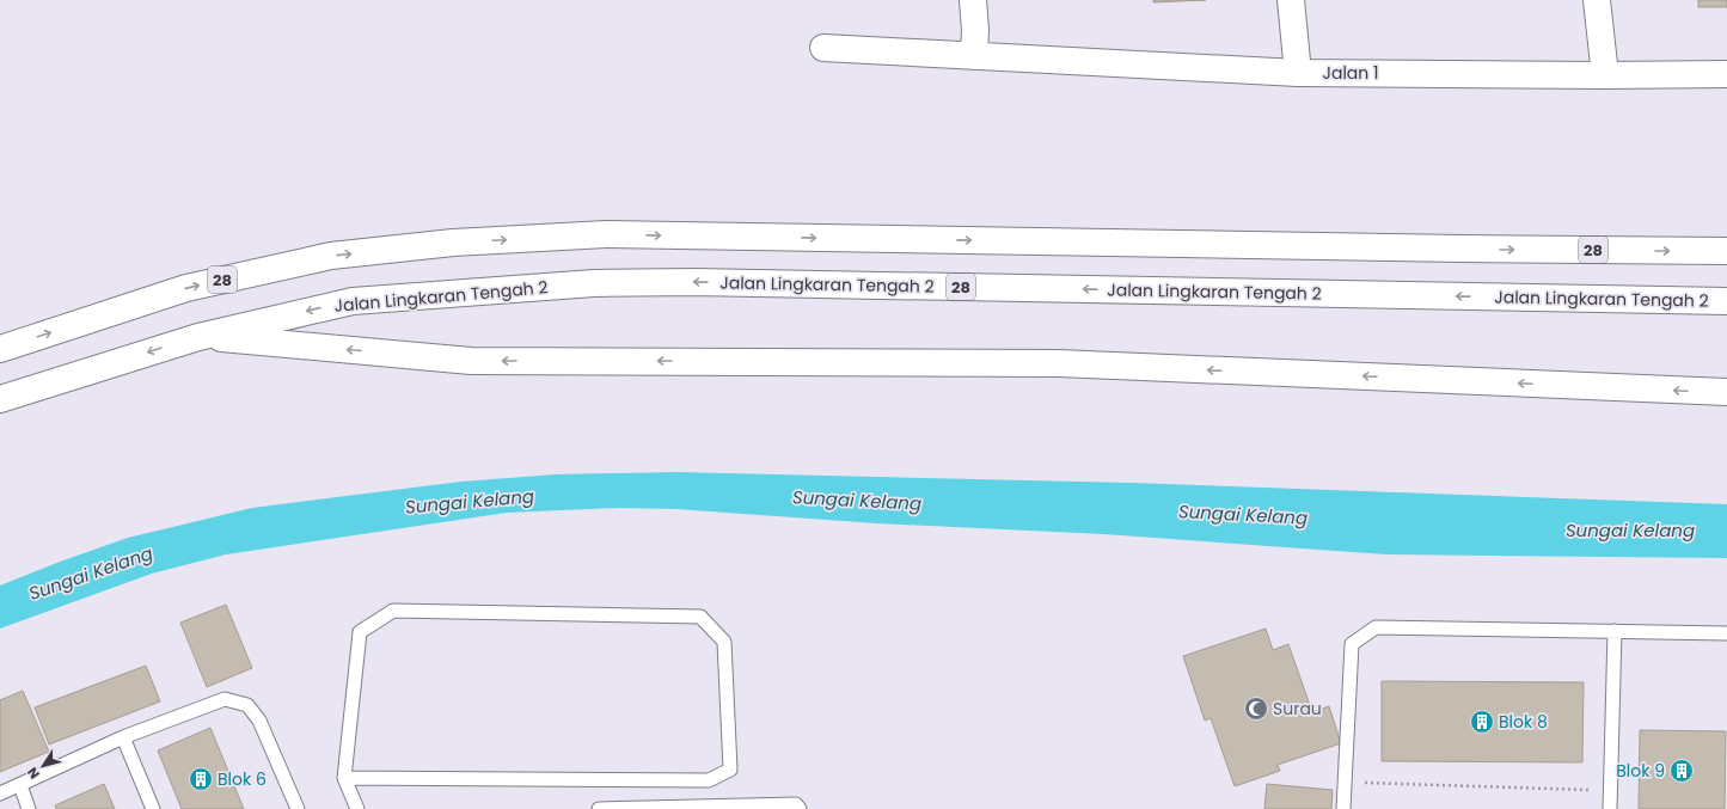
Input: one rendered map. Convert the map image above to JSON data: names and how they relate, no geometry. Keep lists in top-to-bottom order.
{
  "streets": {
    "main road": ["Jalan 1", "28", "Jalan Lingkaran Tengah 2"]
  },
  "water": ["Sungai Kelang"],
  "places": {
    "mosque": ["Surau"],
    "building": ["Blok 8", "Blok 9", "Blok 6"]
  },
  "north": "bottom left"
}
